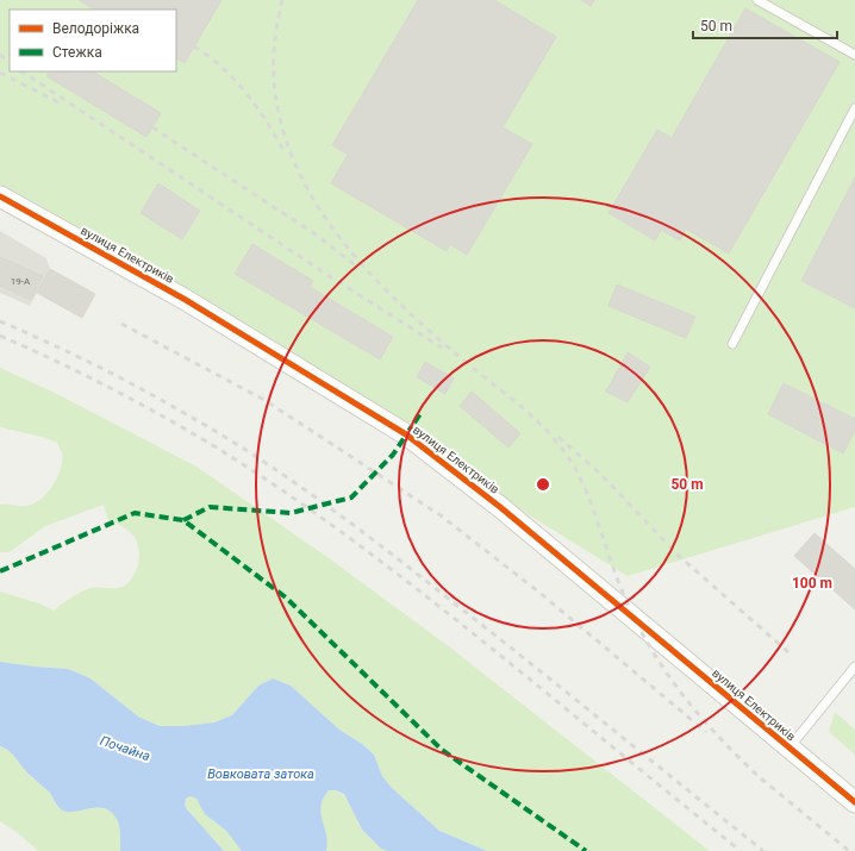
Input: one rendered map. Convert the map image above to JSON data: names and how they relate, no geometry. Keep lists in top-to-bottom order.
{
  "streets": {
    "street": ["вулиця Електриків"]
  },
  "water": ["Почайна", "Вовковата затока"],
  "house_numbers": ["19-А"],
  "legend": ["Велодоріжка", "Стежка"],
  "scale_bar": "50 m",
  "rings": ["50 m", "100 m"]
}
